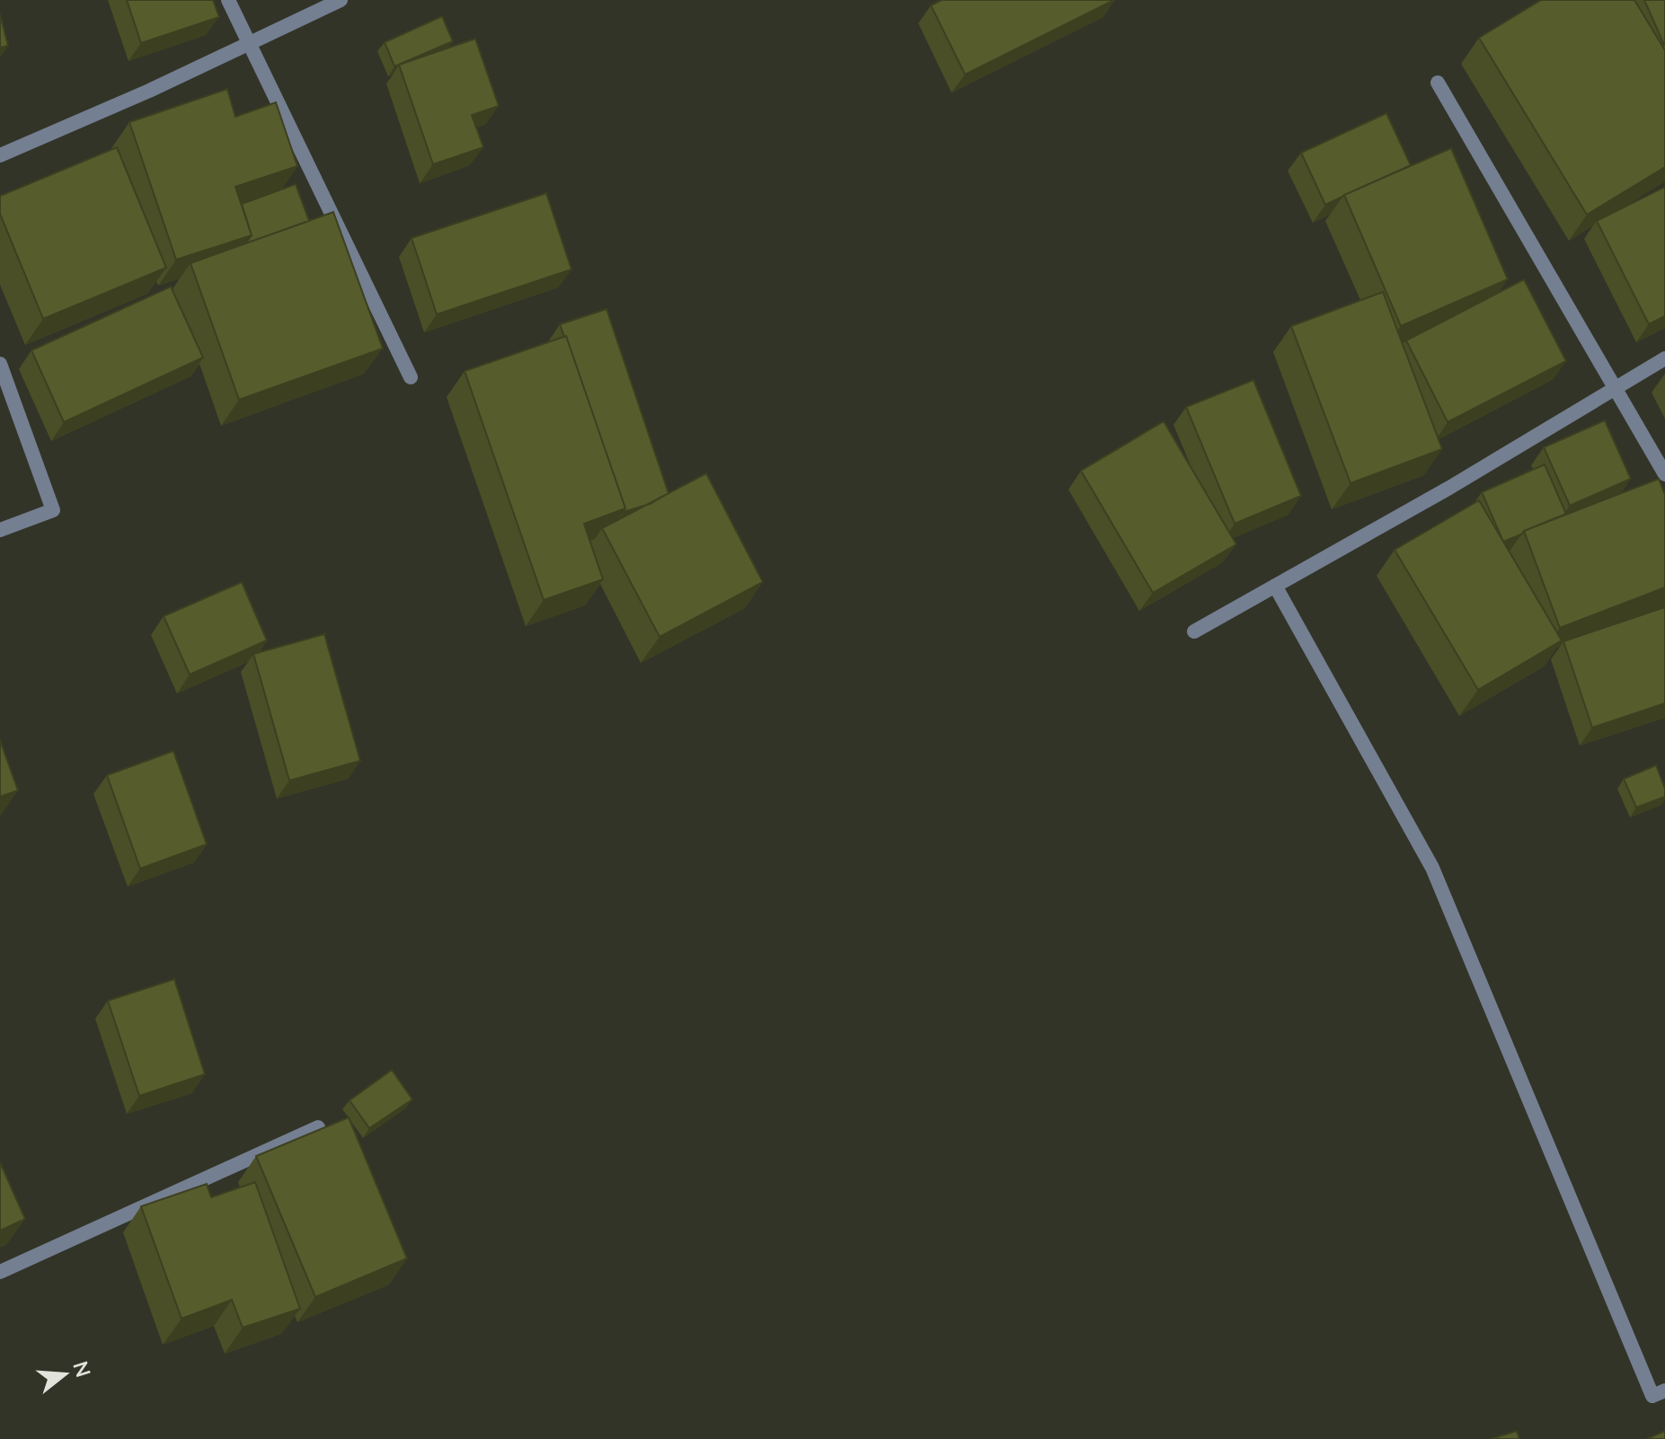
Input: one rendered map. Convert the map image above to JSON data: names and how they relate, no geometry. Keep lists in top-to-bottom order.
{
  "north": "right"
}
